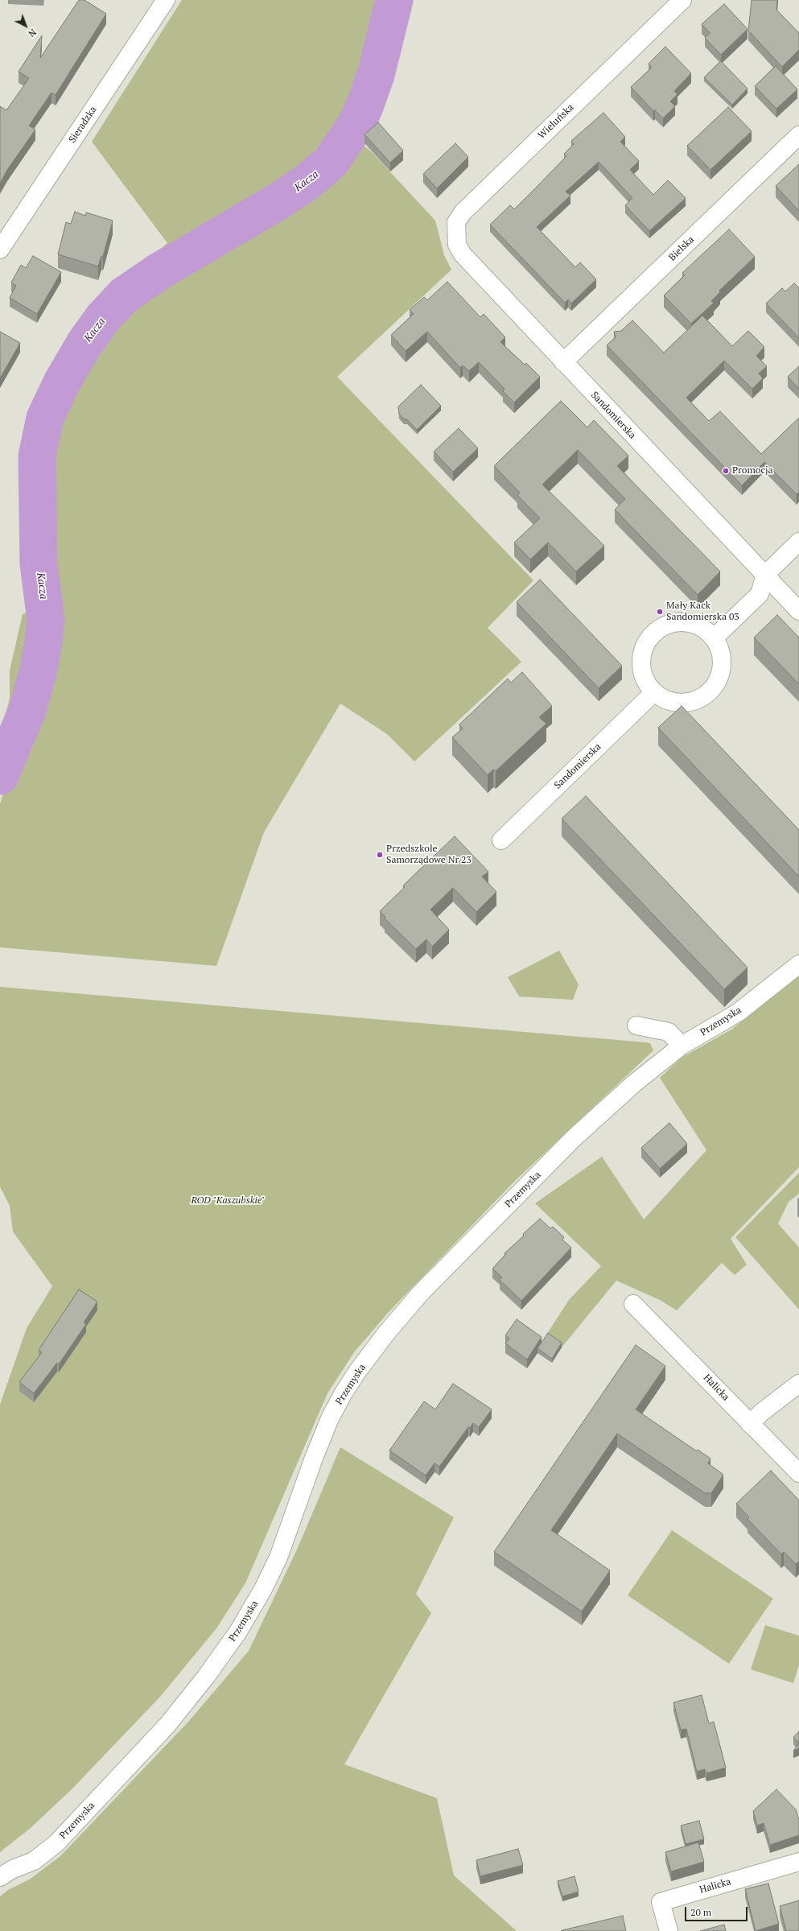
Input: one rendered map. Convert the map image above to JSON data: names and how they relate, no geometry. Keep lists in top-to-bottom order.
{
  "streets": {
    "street": [
      "Wieluńska",
      "Sieradzka",
      "Bielska",
      "Sandomierska",
      "Przemyska",
      "Halicka"
    ]
  },
  "crossings": [
    ["Wieluńska", "Sandomierska"],
    ["Bielska", "Sandomierska"]
  ],
  "water": ["Kacza"],
  "parks": ["ROD \"Kaszubskie\""],
  "places": ["Promocja", "Mały Kack Sandomierska 03", "Przedszkole Samorządowe Nr 23"],
  "scale_bar": "20 m",
  "north": "bottom right"
}
